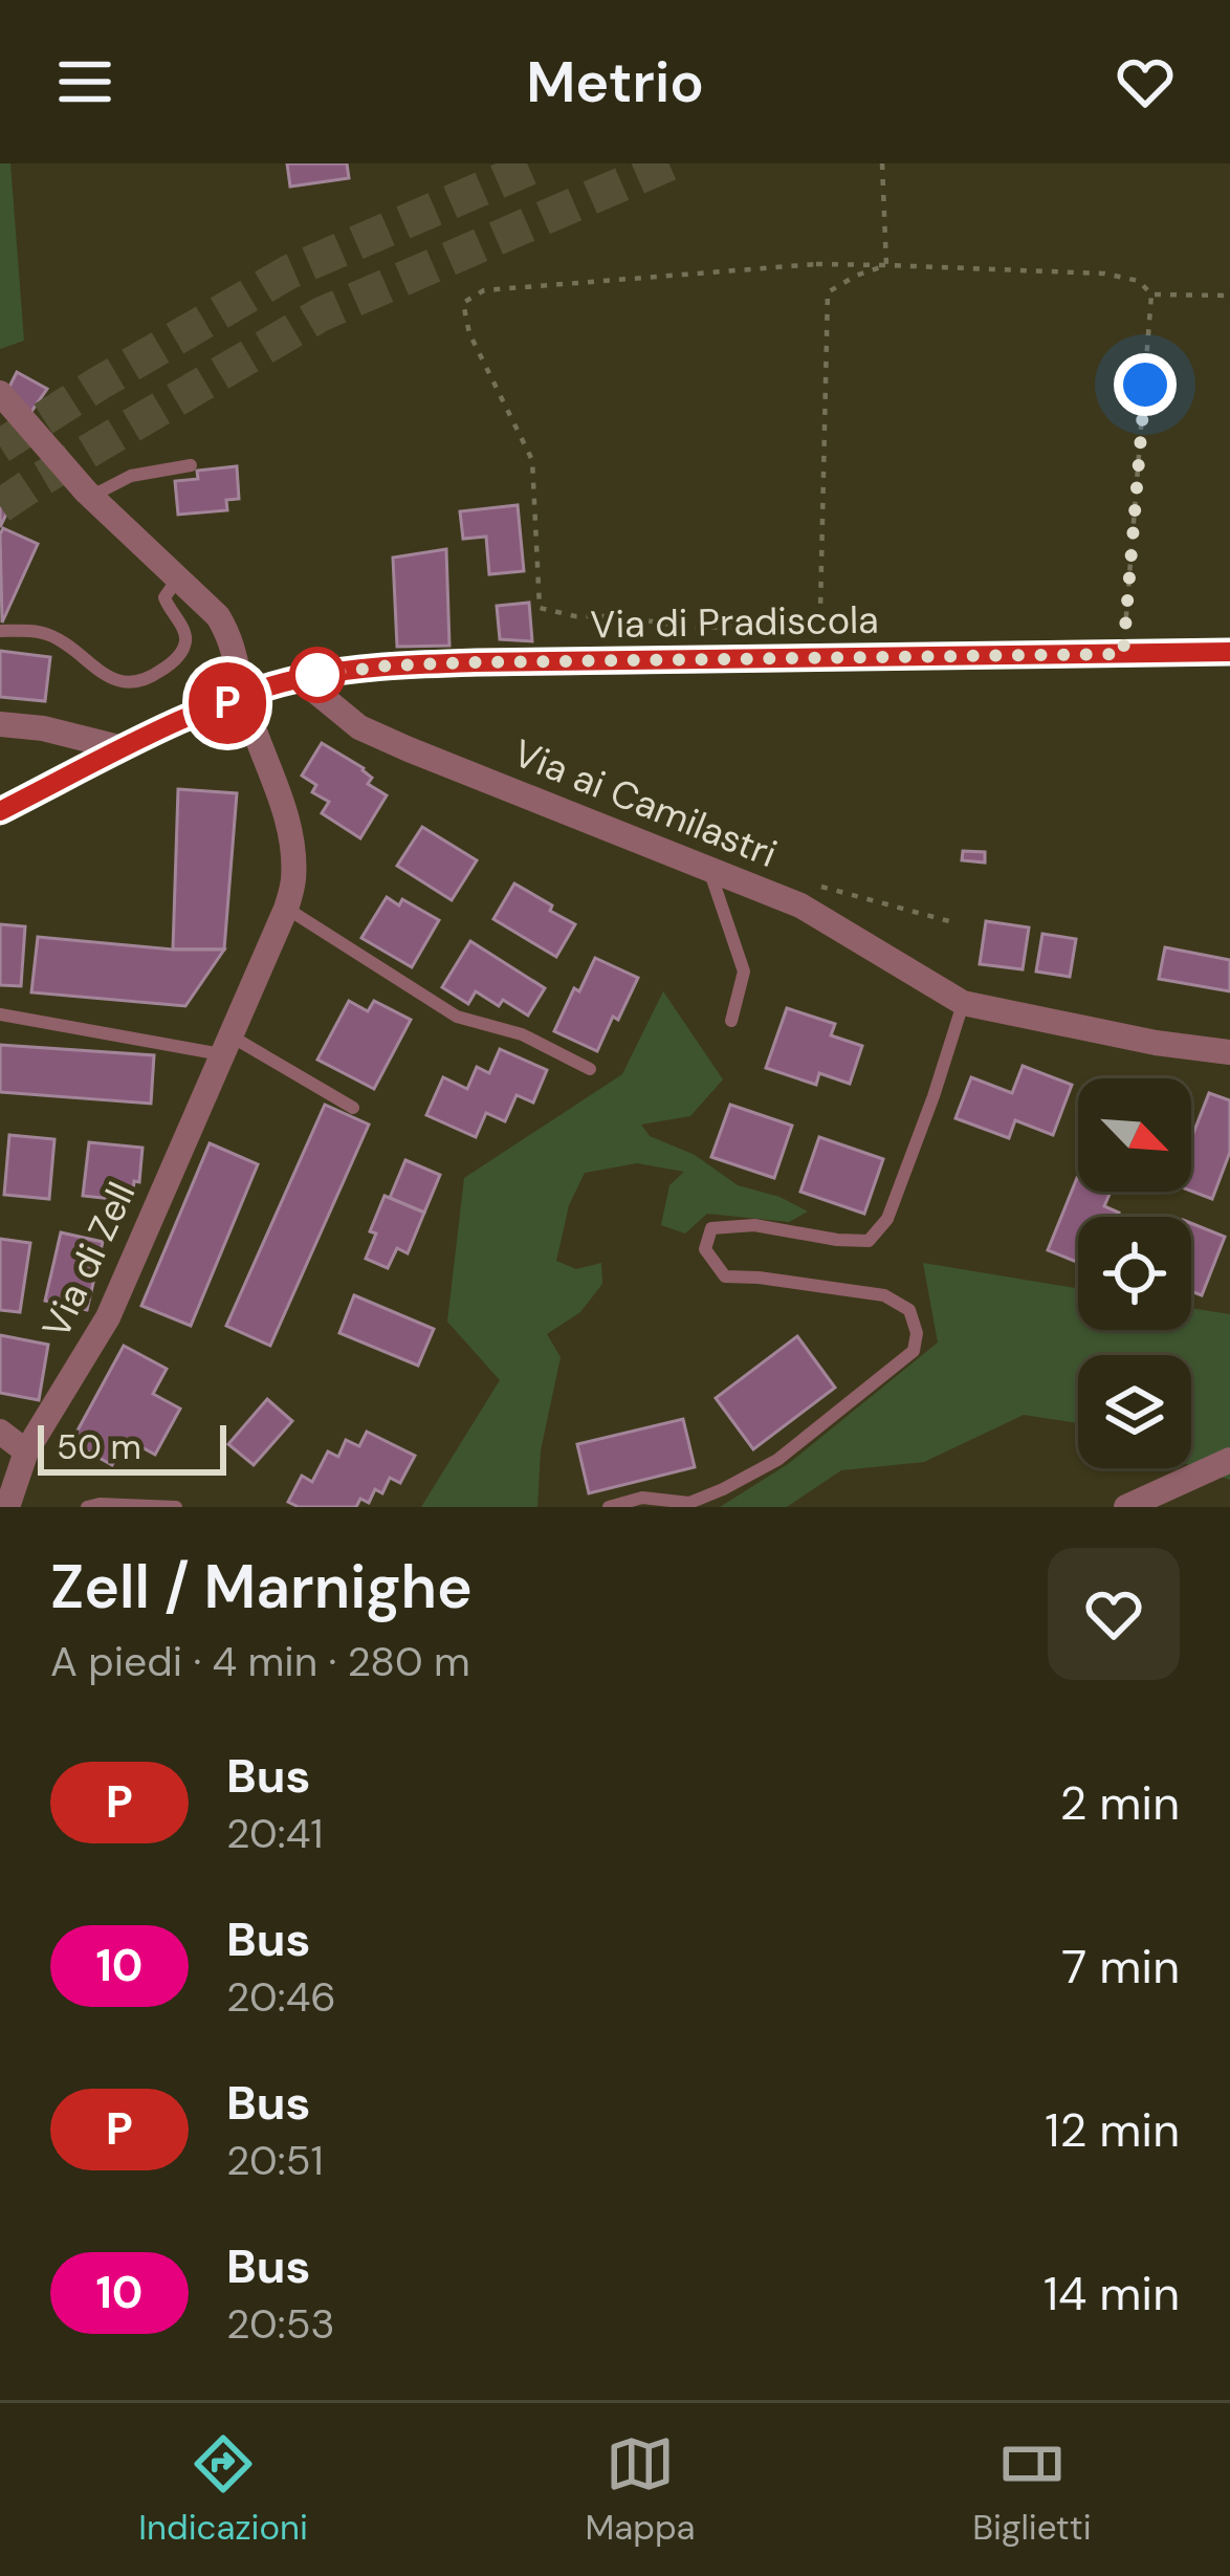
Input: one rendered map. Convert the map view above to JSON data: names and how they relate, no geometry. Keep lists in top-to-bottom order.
{
  "streets": {
    "street": ["Via di Pradiscola", "Via ai Camilastri", "Via di Zell"]
  },
  "crossings": [
    ["Via di Pradiscola", "Via ai Camilastri"],
    ["Via di Pradiscola", "Via di Zell"]
  ],
  "lines": ["bus line P"],
  "scale_bar": "50 m",
  "north": "bottom right",
  "page": {
    "header": "Metrio",
    "on_map": "P",
    "scale": "50 m",
    "heading": ["Zell / Marnighe", "A piedi · 4 min · 280 m"],
    "list": [
      {
        "mark": "P",
        "name": "Bus",
        "note": "20:41",
        "value": "2 min"
      },
      {
        "mark": "10",
        "name": "Bus",
        "note": "20:46",
        "value": "7 min"
      },
      {
        "mark": "P",
        "name": "Bus",
        "note": "20:51",
        "value": "12 min"
      },
      {
        "mark": "10",
        "name": "Bus",
        "note": "20:53",
        "value": "14 min"
      }
    ],
    "tabs": ["Indicazioni", "Mappa", "Biglietti"]
  }
}
